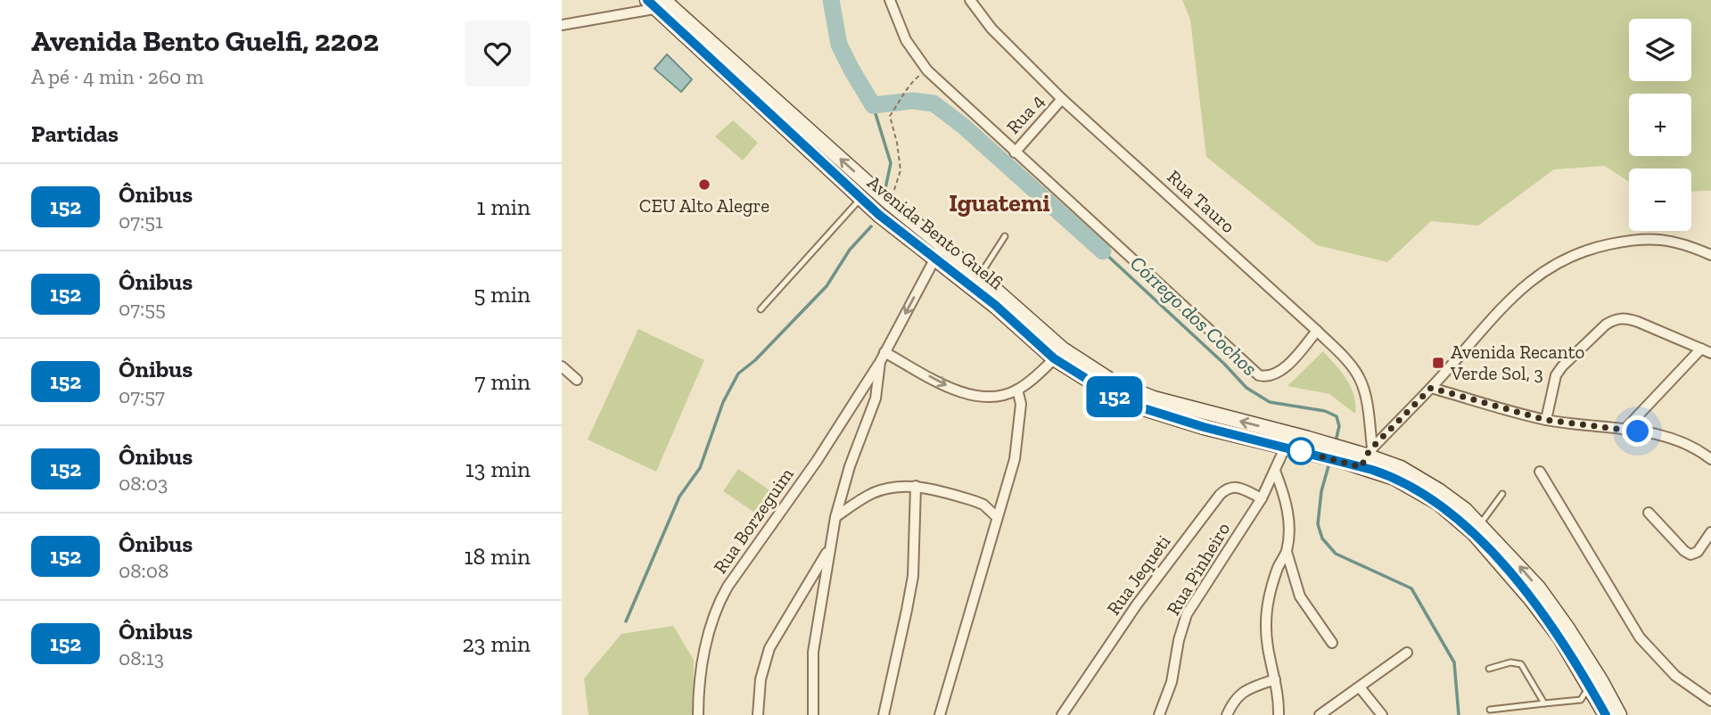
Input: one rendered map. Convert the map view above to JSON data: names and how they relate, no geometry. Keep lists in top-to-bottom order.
{
  "streets": {
    "main road": ["Avenida Bento Guelfi"],
    "street": [
      "Rua 4",
      "Rua Tauro",
      "Rua Borzeguim",
      "Rua Pinheiro",
      "Rua Jequeti"
    ]
  },
  "crossings": [
    ["Rua 4", "Rua Tauro"],
    ["Rua Tauro", "Avenida Bento Guelfi"],
    ["Avenida Bento Guelfi", "Rua Pinheiro"],
    ["Rua Pinheiro", "Rua Jequeti"]
  ],
  "districts": ["Iguatemi"],
  "water": ["Córrego dos Cochos"],
  "places": {
    "other": ["CEU Alto Alegre"],
    "transit": ["Avenida Recanto Verde Sol, 3"]
  },
  "lines": ["bus line 152"],
  "page": {
    "heading": [
      ["Avenida Bento Guelfi, 2202", "A pé · 4 min · 260 m"],
      "Partidas"
    ],
    "on_map": "152",
    "map_buttons": ["+", "−"],
    "list": [
      {
        "mark": "152",
        "name": "Ônibus",
        "note": "07:51",
        "value": "1 min"
      },
      {
        "mark": "152",
        "name": "Ônibus",
        "note": "07:55",
        "value": "5 min"
      },
      {
        "mark": "152",
        "name": "Ônibus",
        "note": "07:57",
        "value": "7 min"
      },
      {
        "mark": "152",
        "name": "Ônibus",
        "note": "08:03",
        "value": "13 min"
      },
      {
        "mark": "152",
        "name": "Ônibus",
        "note": "08:08",
        "value": "18 min"
      },
      {
        "mark": "152",
        "name": "Ônibus",
        "note": "08:13",
        "value": "23 min"
      }
    ]
  }
}
